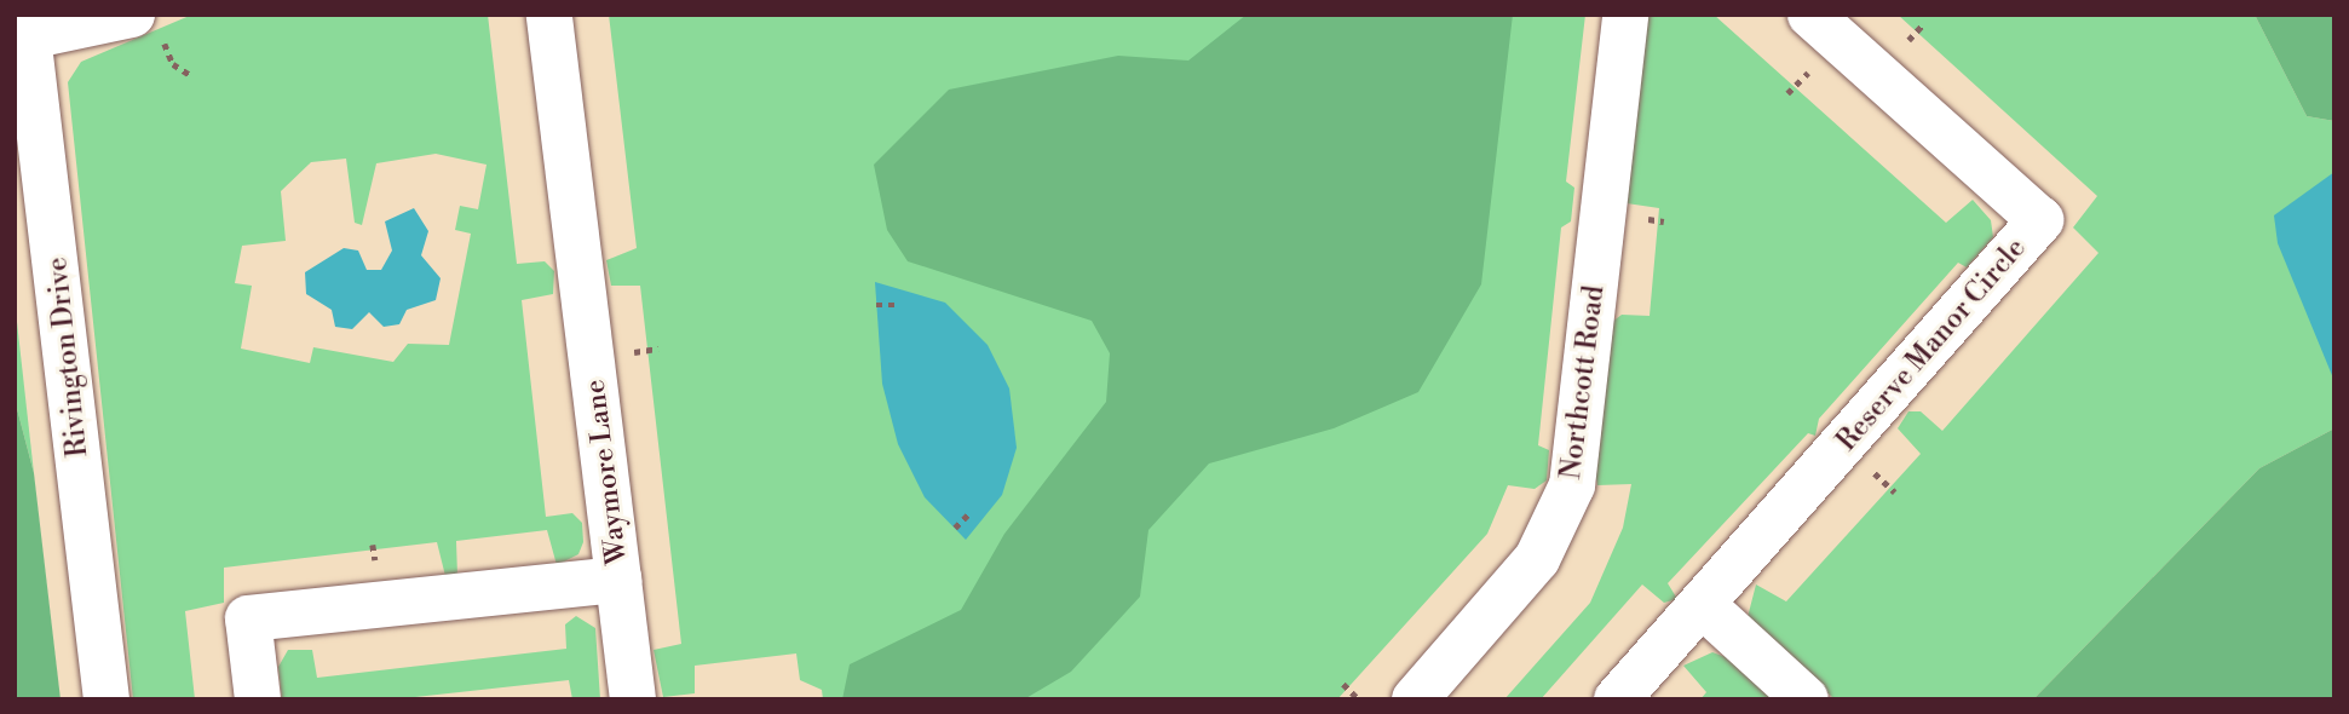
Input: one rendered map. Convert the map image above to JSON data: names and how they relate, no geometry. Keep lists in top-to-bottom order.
{
  "streets": {
    "street": [
      "Reserve Manor Circle",
      "Rivington Drive",
      "Northcott Road",
      "Waymore Lane"
    ]
  }
}
